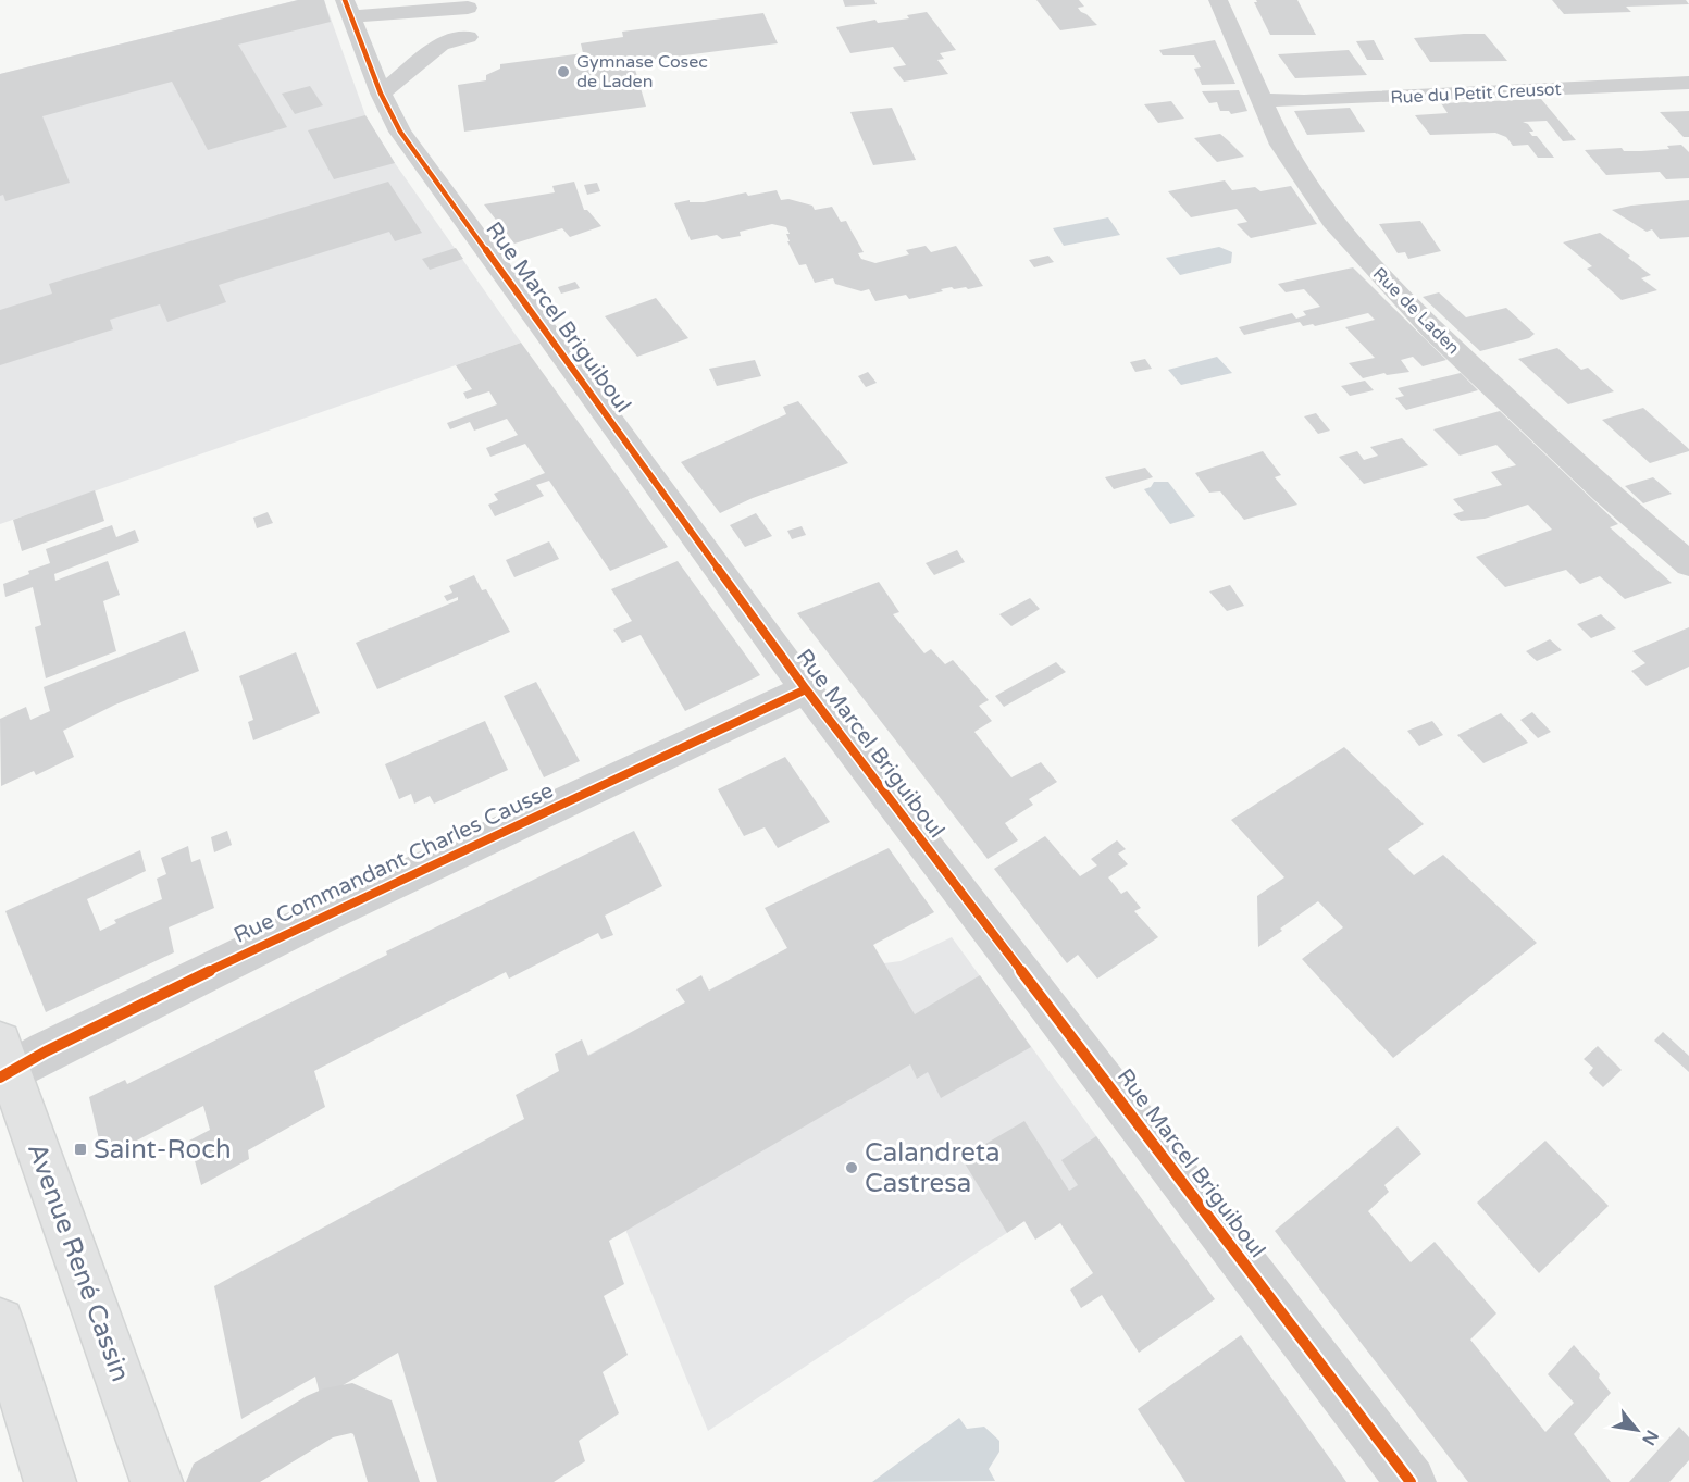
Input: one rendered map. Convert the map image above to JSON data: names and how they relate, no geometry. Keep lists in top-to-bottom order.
{
  "streets": {
    "main road": ["Avenue René Cassin"],
    "street": [
      "Rue du Petit Creusot",
      "Rue de Laden",
      "Rue Marcel Briguiboul",
      "Rue Commandant Charles Causse"
    ]
  },
  "crossings": [
    ["Rue du Petit Creusot", "Rue de Laden"],
    ["Rue Marcel Briguiboul", "Rue Commandant Charles Causse"],
    ["Rue Commandant Charles Causse", "Avenue René Cassin"]
  ],
  "places": {
    "other": ["Gymnase Cosec de Laden", "Calandreta Castresa"],
    "transit": ["Saint-Roch"]
  },
  "north": "bottom right"
}
